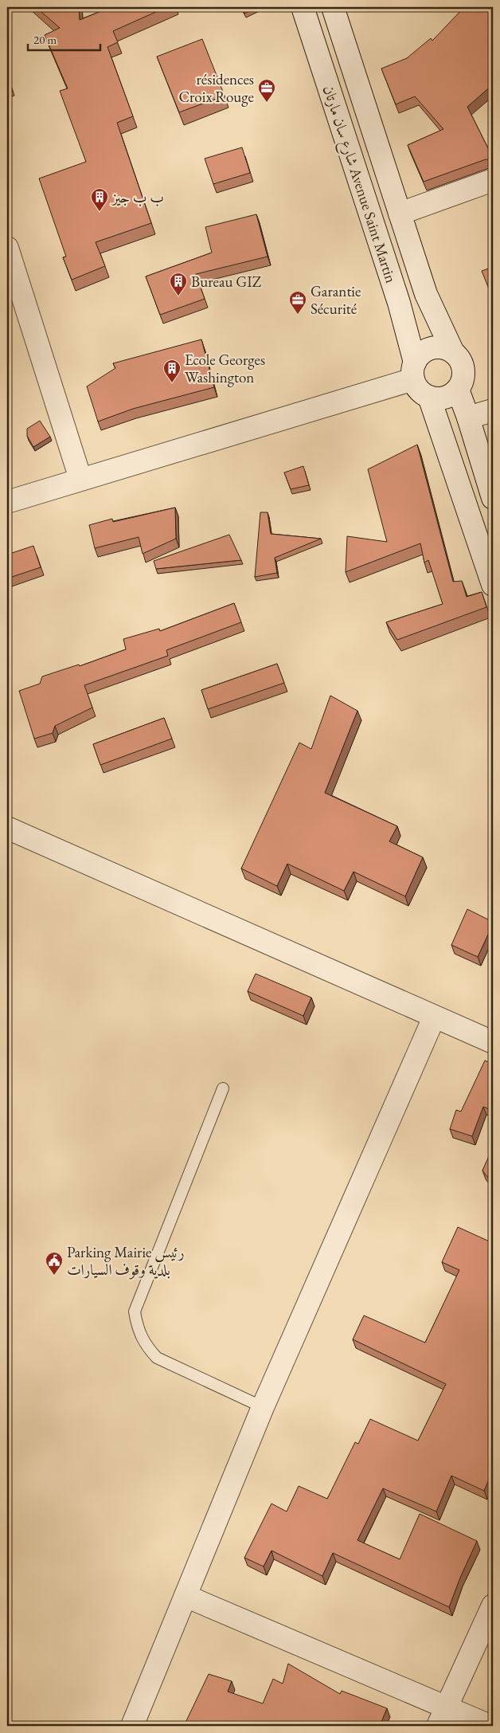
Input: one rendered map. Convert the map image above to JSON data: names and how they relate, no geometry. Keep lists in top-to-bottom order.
{
  "streets": {
    "street": ["شارع سان مارتان Avenue Saint Martin"]
  },
  "places": {
    "office": ["résidences Croix Rouge", "Garantie Sécurité"],
    "building": ["ب ب جيز", "Bureau GIZ", "Ecole Georges Washington"],
    "public building": ["Parking Mairie رئيس بلدية وقوف السيارات"]
  },
  "scale_bar": "20 m"
}
